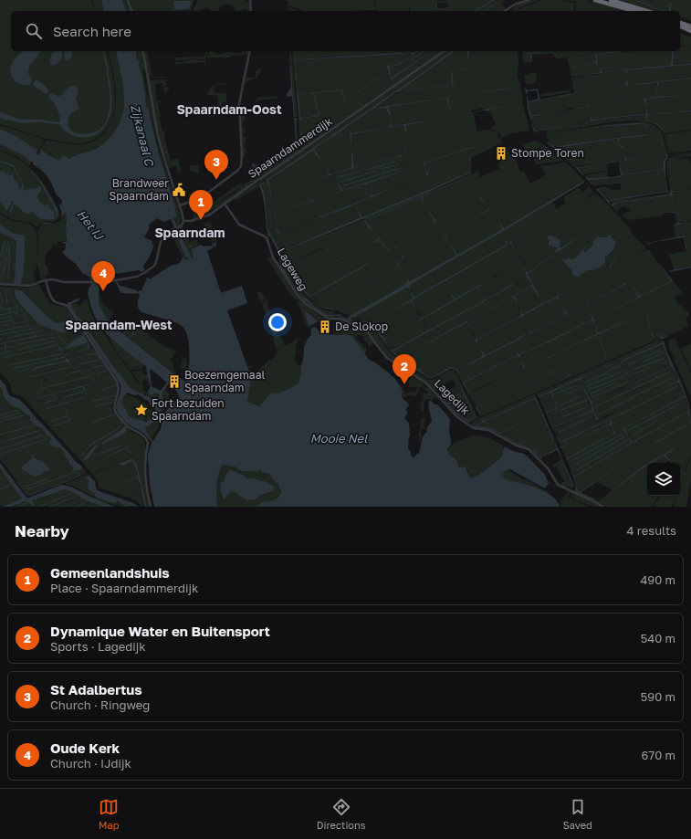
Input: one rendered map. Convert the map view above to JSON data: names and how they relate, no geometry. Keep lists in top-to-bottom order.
{
  "streets": {
    "street": ["Spaarndammerdijk", "Lageweg", "Lagedijk"]
  },
  "crossings": [
    ["Spaarndammerdijk", "Lageweg"],
    ["Lageweg", "Lagedijk"]
  ],
  "districts": ["Spaarndam-Oost", "Spaarndam", "Spaarndam-West"],
  "water": ["Zijkanaal C", "Het IJ", "Mooie Nel"],
  "places": {
    "building": ["Stompe Toren", "De Slokop", "Boezemgemaal Spaarndam"],
    "public building": ["Brandweer Spaarndam"],
    "place": ["Fort bezuiden Spaarndam"]
  },
  "page": {
    "search": "Search here",
    "pins": [
      "3",
      "1",
      "4",
      "2"
    ],
    "heading": ["Nearby", "4 results"],
    "list": [
      {
        "mark": "1",
        "name": "Gemeenlandshuis",
        "note": "Place · Spaarndammerdijk",
        "value": "490 m"
      },
      {
        "mark": "2",
        "name": "Dynamique Water en Buitensport",
        "note": "Sports · Lagedijk",
        "value": "540 m"
      },
      {
        "mark": "3",
        "name": "St Adalbertus",
        "note": "Church · Ringweg",
        "value": "590 m"
      },
      {
        "mark": "4",
        "name": "Oude Kerk",
        "note": "Church · IJdijk",
        "value": "670 m"
      }
    ],
    "nav": ["Map", "Directions", "Saved"]
  }
}
